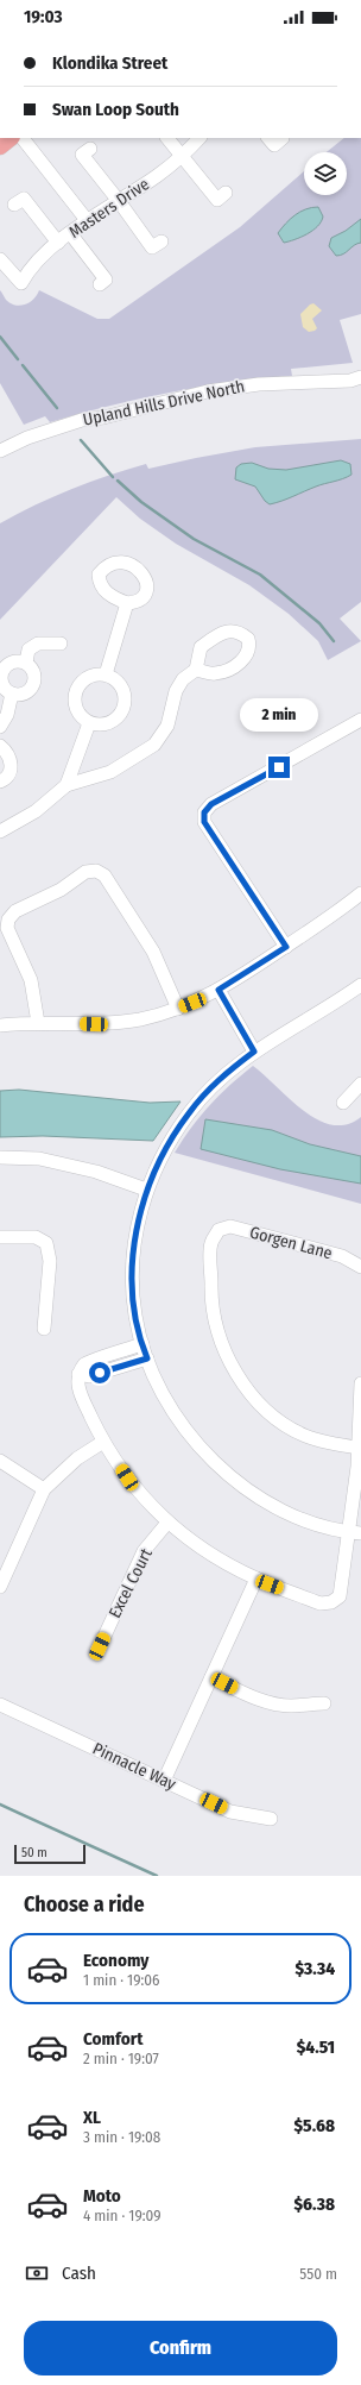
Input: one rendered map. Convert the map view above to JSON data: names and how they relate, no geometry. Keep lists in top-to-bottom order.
{
  "streets": {
    "street": [
      "Masters Drive",
      "Upland Hills Drive North",
      "Gorgen Lane",
      "Excel Court",
      "Pinnacle Way"
    ]
  },
  "scale_bar": "50 m",
  "page": {
    "status": "19:03",
    "banner": ["Klondika Street", "Swan Loop South"],
    "bubble": "2 min",
    "scale": "50 m",
    "heading": "Choose a ride",
    "list": [
      {
        "name": "Economy",
        "note": "1 min · 19:06",
        "value": "$3.34"
      },
      {
        "name": "Comfort",
        "note": "2 min · 19:07",
        "value": "$4.51"
      },
      {
        "name": "XL",
        "note": "3 min · 19:08",
        "value": "$5.68"
      },
      {
        "name": "Moto",
        "note": "4 min · 19:09",
        "value": "$6.38"
      }
    ],
    "pay": ["Cash", "550 m"],
    "buttons": "Confirm"
  }
}
